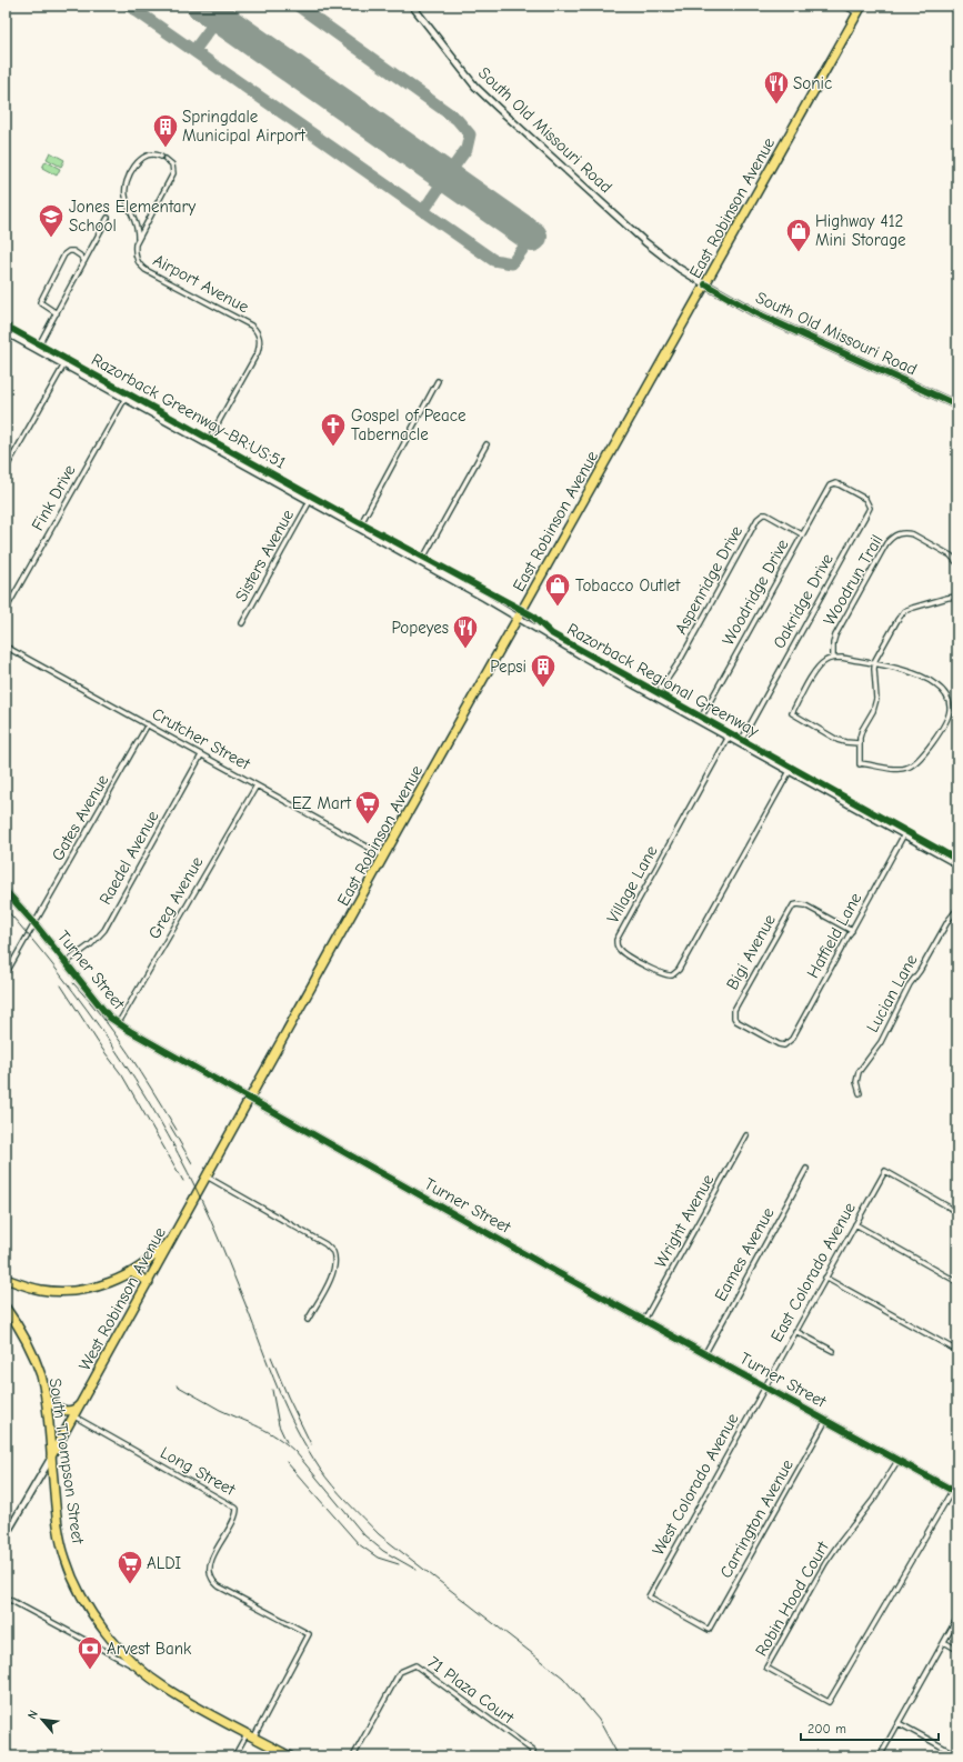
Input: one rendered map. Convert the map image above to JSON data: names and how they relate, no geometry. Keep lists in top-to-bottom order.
{
  "streets": {
    "highway": ["East Robinson Avenue", "West Robinson Avenue", "South Thompson Street"],
    "main road": ["South Old Missouri Road"],
    "street": [
      "Airport Avenue",
      "Fink Drive",
      "Sisters Avenue",
      "Aspenridge Drive",
      "Woodrun Trail",
      "Woodridge Drive",
      "Oakridge Drive",
      "Crutcher Street",
      "Gates Avenue",
      "Raedel Avenue",
      "Village Lane",
      "Greg Avenue",
      "Hatfield Lane",
      "Bigi Avenue",
      "Turner Street",
      "Lucian Lane",
      "Wright Avenue",
      "Eames Avenue",
      "East Colorado Avenue",
      "Long Street",
      "West Colorado Avenue",
      "Carrington Avenue",
      "Robin Hood Court",
      "71 Plaza Court"
    ],
    "cycle path": ["Razorback Greenway-BR:US:51"]
  },
  "crossings": [
    ["South Old Missouri Road", "East Robinson Avenue"],
    ["East Robinson Avenue", "Crutcher Street"],
    ["East Robinson Avenue", "Turner Street"],
    ["East Robinson Avenue", "West Robinson Avenue"],
    ["Aspenridge Drive", "Woodridge Drive"],
    ["Woodridge Drive", "Oakridge Drive"],
    ["Crutcher Street", "Gates Avenue"],
    ["Crutcher Street", "Raedel Avenue"],
    ["Crutcher Street", "Greg Avenue"],
    ["Gates Avenue", "Turner Street"],
    ["Raedel Avenue", "Turner Street"],
    ["Greg Avenue", "Turner Street"],
    ["Hatfield Lane", "Bigi Avenue"],
    ["Turner Street", "Wright Avenue"],
    ["Turner Street", "Eames Avenue"],
    ["Turner Street", "East Colorado Avenue"],
    ["Turner Street", "West Robinson Avenue"],
    ["Turner Street", "West Colorado Avenue"],
    ["Turner Street", "Carrington Avenue"],
    ["Turner Street", "Robin Hood Court"],
    ["East Colorado Avenue", "West Colorado Avenue"],
    ["West Robinson Avenue", "South Thompson Street"],
    ["West Robinson Avenue", "Long Street"],
    ["South Thompson Street", "Long Street"],
    ["West Colorado Avenue", "Carrington Avenue"]
  ],
  "places": {
    "restaurant": ["Sonic", "Popeyes"],
    "building": ["Springdale Municipal Airport", "Pepsi"],
    "school or university": ["Jones Elementary School"],
    "shop": ["Highway 412 Mini Storage", "Tobacco Outlet"],
    "church": ["Gospel of Peace Tabernacle"],
    "supermarket": ["EZ Mart", "ALDI"],
    "bank": ["Arvest Bank"]
  },
  "scale_bar": "200 m",
  "north": "top left"
}
